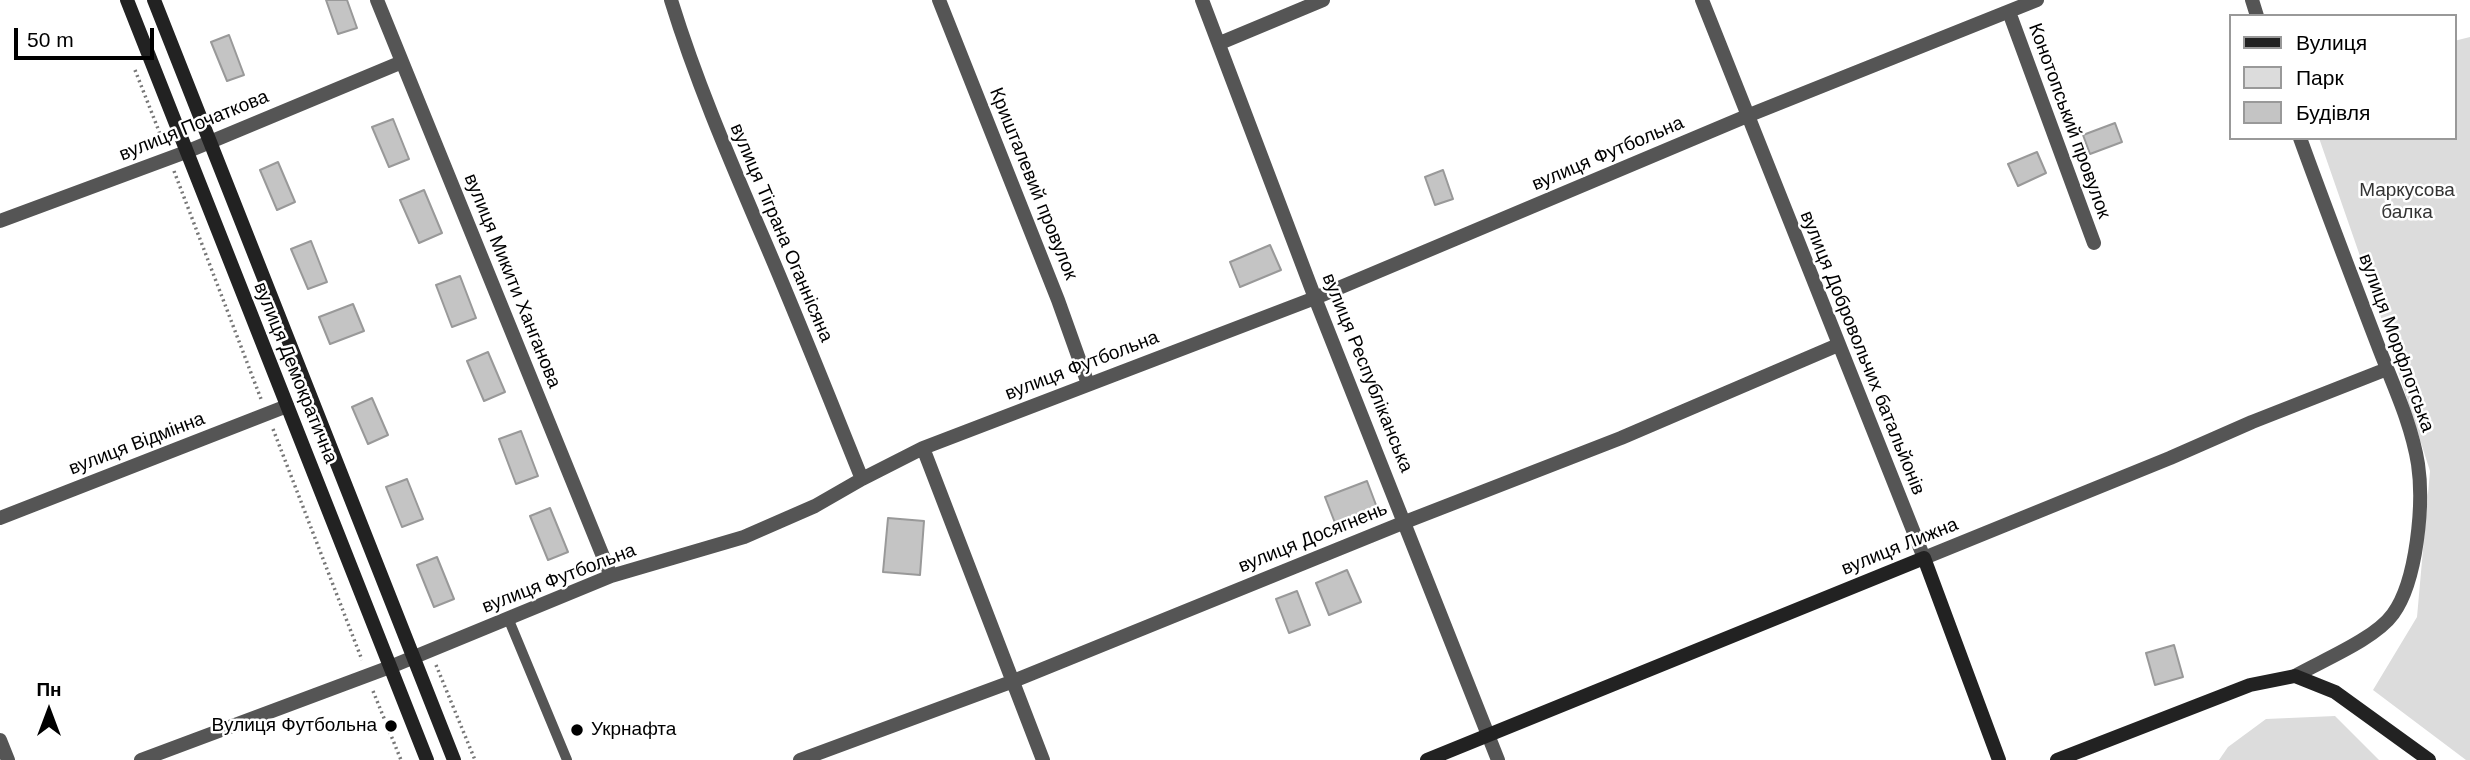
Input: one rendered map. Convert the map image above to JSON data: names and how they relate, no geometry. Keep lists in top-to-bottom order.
{
  "streets": {
    "street": [
      "Конотопський провулок",
      "вулиця Початкова",
      "вулиця Футбольна",
      "Кришталевий провулок",
      "вулиця Тіграна Оганнісяна",
      "вулиця Микити Ханганова",
      "вулиця Морфлотська",
      "вулиця Добровольчих батальйонів",
      "вулиця Демократична",
      "вулиця Республіканська",
      "вулиця Відмінна",
      "вулиця Досягнень",
      "вулиця Лижна"
    ]
  },
  "crossings": [
    ["Конотопський провулок", "вулиця Футбольна"],
    ["вулиця Початкова", "вулиця Микити Ханганова"],
    ["вулиця Початкова", "вулиця Демократична"],
    ["вулиця Футбольна", "Кришталевий провулок"],
    ["вулиця Футбольна", "вулиця Тіграна Оганнісяна"],
    ["вулиця Футбольна", "вулиця Микити Ханганова"],
    ["вулиця Футбольна", "вулиця Добровольчих батальйонів"],
    ["вулиця Футбольна", "вулиця Демократична"],
    ["вулиця Футбольна", "вулиця Республіканська"],
    ["вулиця Морфлотська", "вулиця Лижна"],
    ["вулиця Добровольчих батальйонів", "вулиця Досягнень"],
    ["вулиця Добровольчих батальйонів", "вулиця Лижна"],
    ["вулиця Демократична", "вулиця Відмінна"],
    ["вулиця Республіканська", "вулиця Досягнень"],
    ["вулиця Республіканська", "вулиця Лижна"]
  ],
  "parks": ["Маркусова балка"],
  "places": ["Вулиця Футбольна", "Укрнафта"],
  "legend": ["Вулиця", "Парк", "Будівля"],
  "scale_bar": "50 m",
  "north": "top"
}
